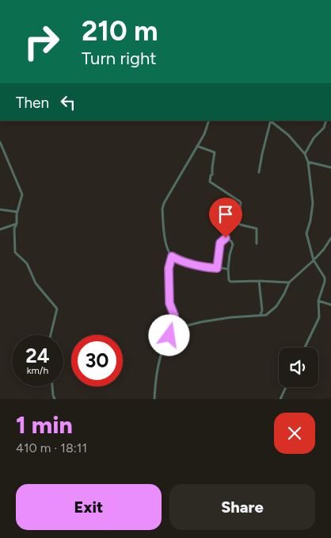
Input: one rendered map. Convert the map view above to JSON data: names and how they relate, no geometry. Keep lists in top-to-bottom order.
{
  "page": {
    "turn": ["210 m", "Turn right"],
    "then": "Then",
    "speed": "24 km/h",
    "limit": "30",
    "heading": ["1 min", "410 m · 18:11"],
    "buttons": ["Exit", "Share"]
  }
}
